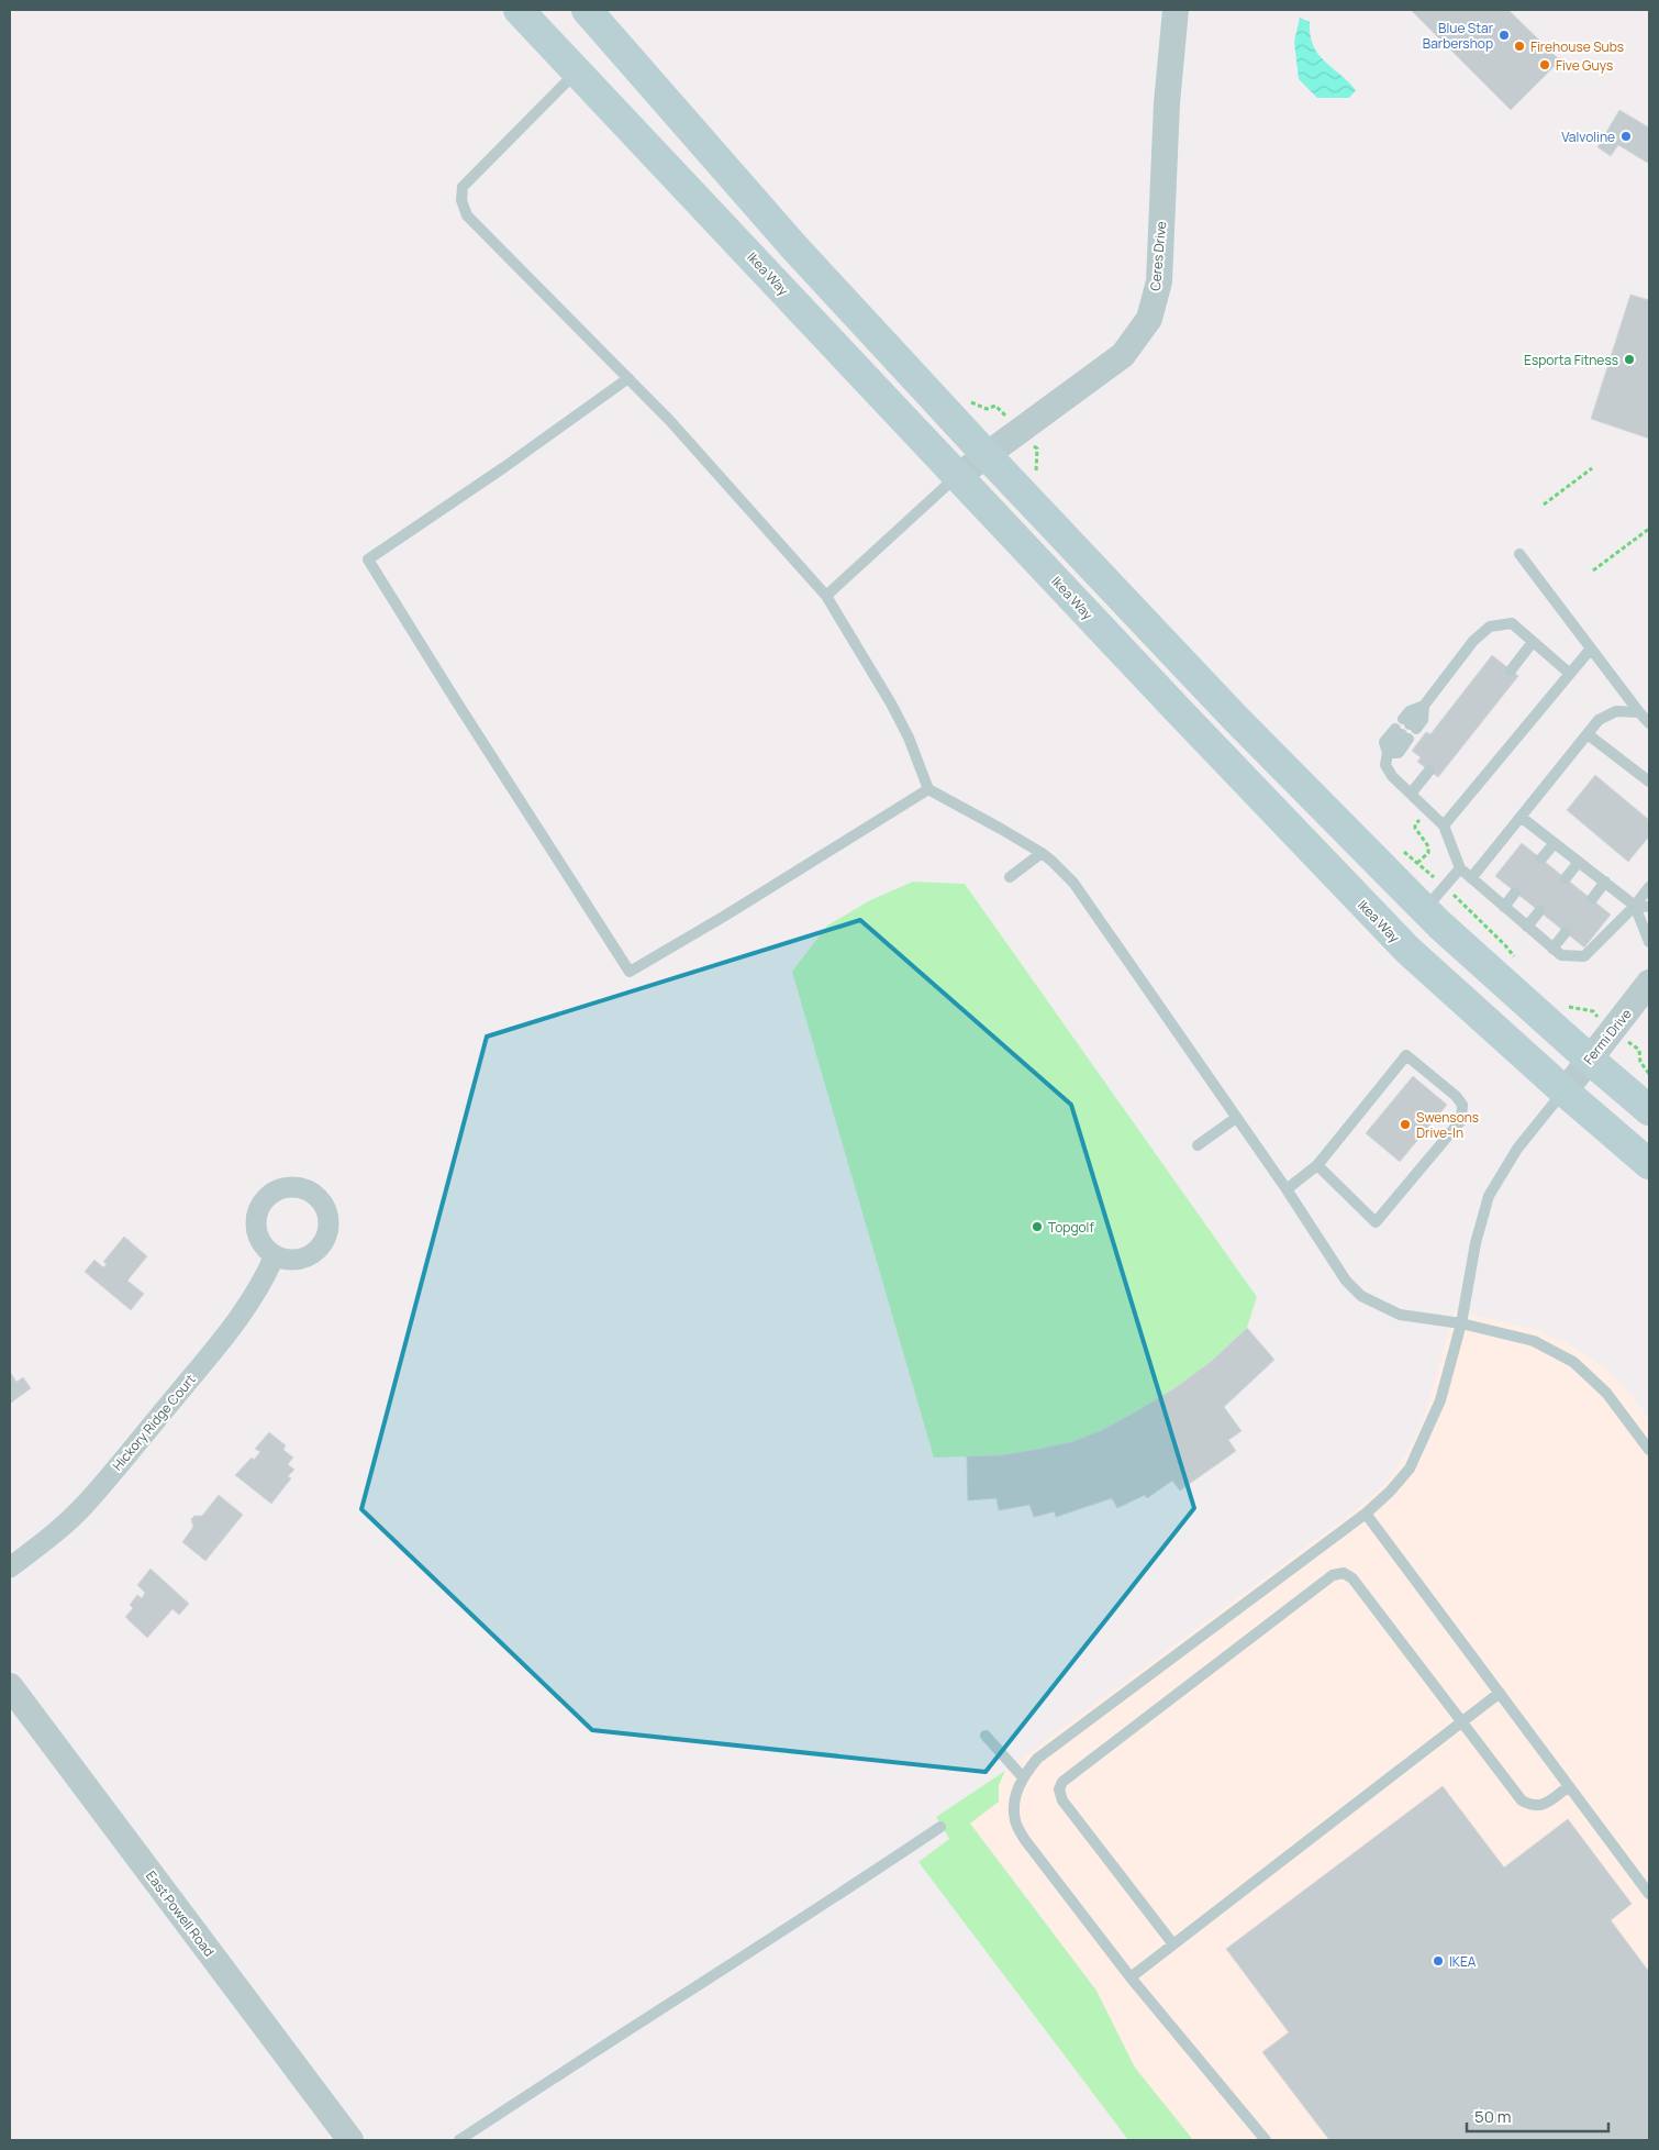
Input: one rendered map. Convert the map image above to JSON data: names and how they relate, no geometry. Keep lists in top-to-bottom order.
{
  "streets": {
    "main road": ["Ikea Way"],
    "street": [
      "Ceres Drive",
      "Fermi Drive",
      "Hickory Ridge Court",
      "East Powell Road"
    ]
  },
  "crossings": [
    ["Ceres Drive", "Ikea Way"],
    ["Ikea Way", "Fermi Drive"]
  ],
  "places": [
    "Blue Star Barbershop",
    "Firehouse Subs",
    "Five Guys",
    "Valvoline",
    "Esporta Fitness",
    "Swensons Drive-In",
    "Topgolf",
    "IKEA"
  ],
  "scale_bar": "50 m"
}
